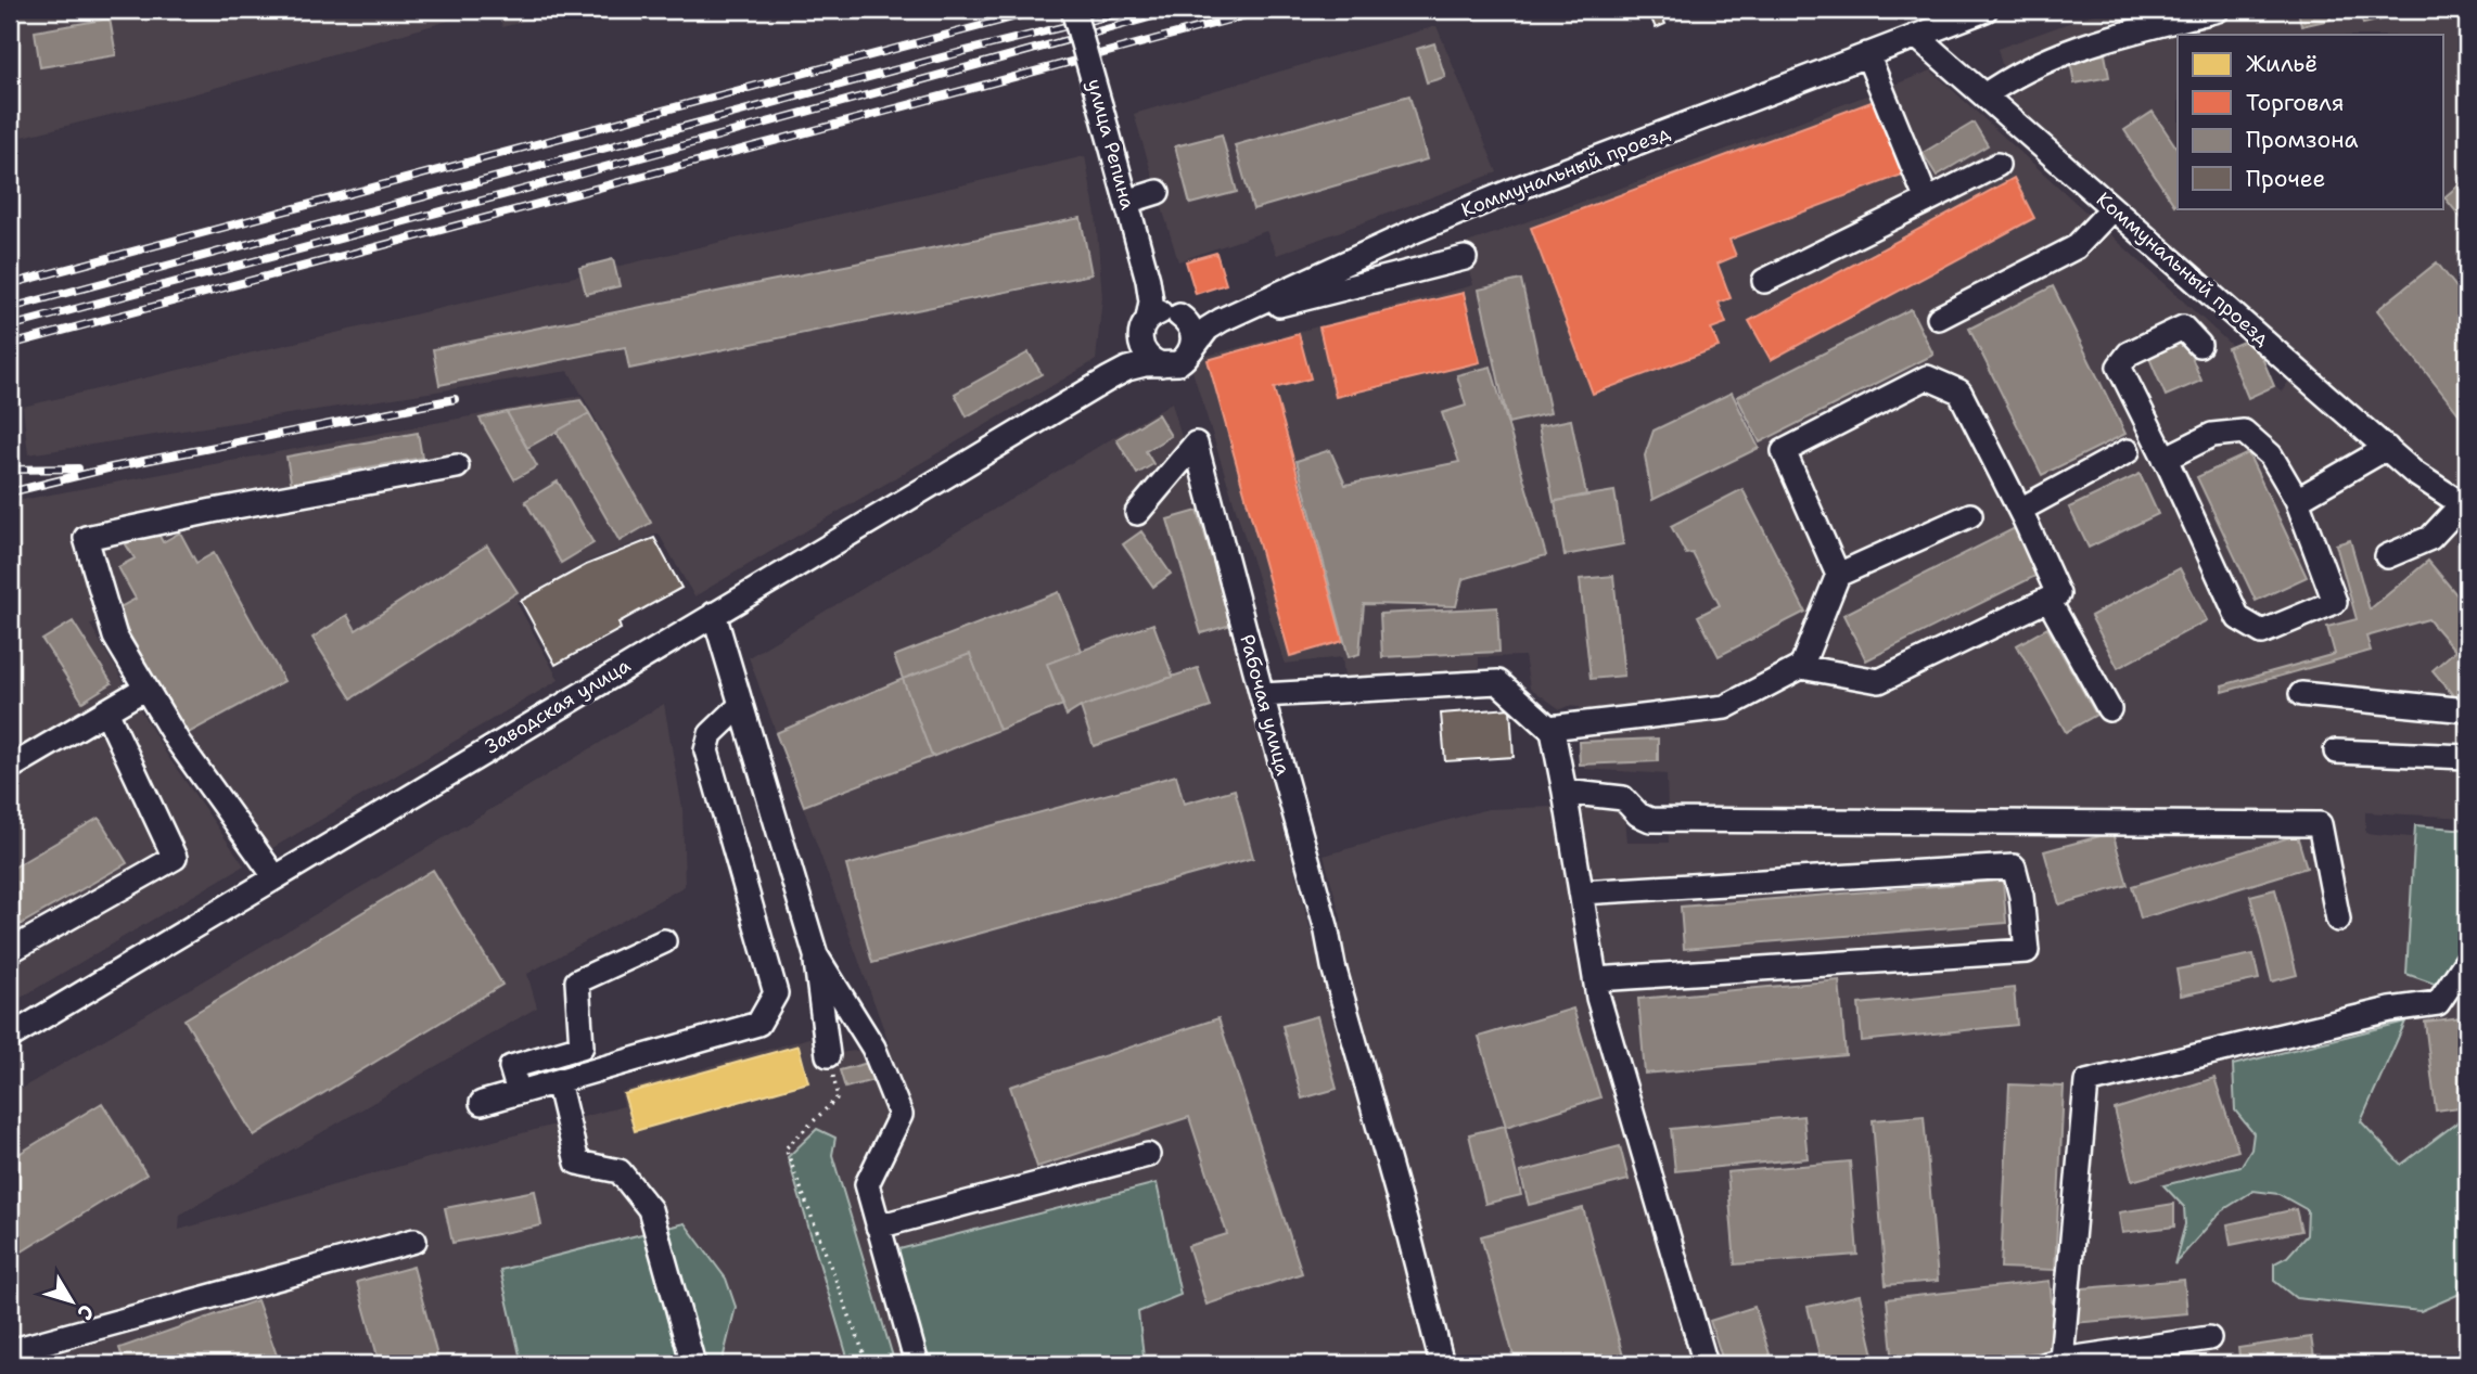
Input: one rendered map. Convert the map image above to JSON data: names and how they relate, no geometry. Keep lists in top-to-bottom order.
{
  "streets": {
    "street": [
      "улица Репина",
      "Коммунальный проезд",
      "Рабочая улица",
      "Заводская улица"
    ]
  },
  "crossings": [
    ["улица Репина", "Коммунальный проезд"],
    ["улица Репина", "Заводская улица"],
    ["Коммунальный проезд", "Заводская улица"]
  ],
  "legend": [
    "Жильё",
    "Торговля",
    "Промзона",
    "Прочее"
  ],
  "north": "bottom right"
}
